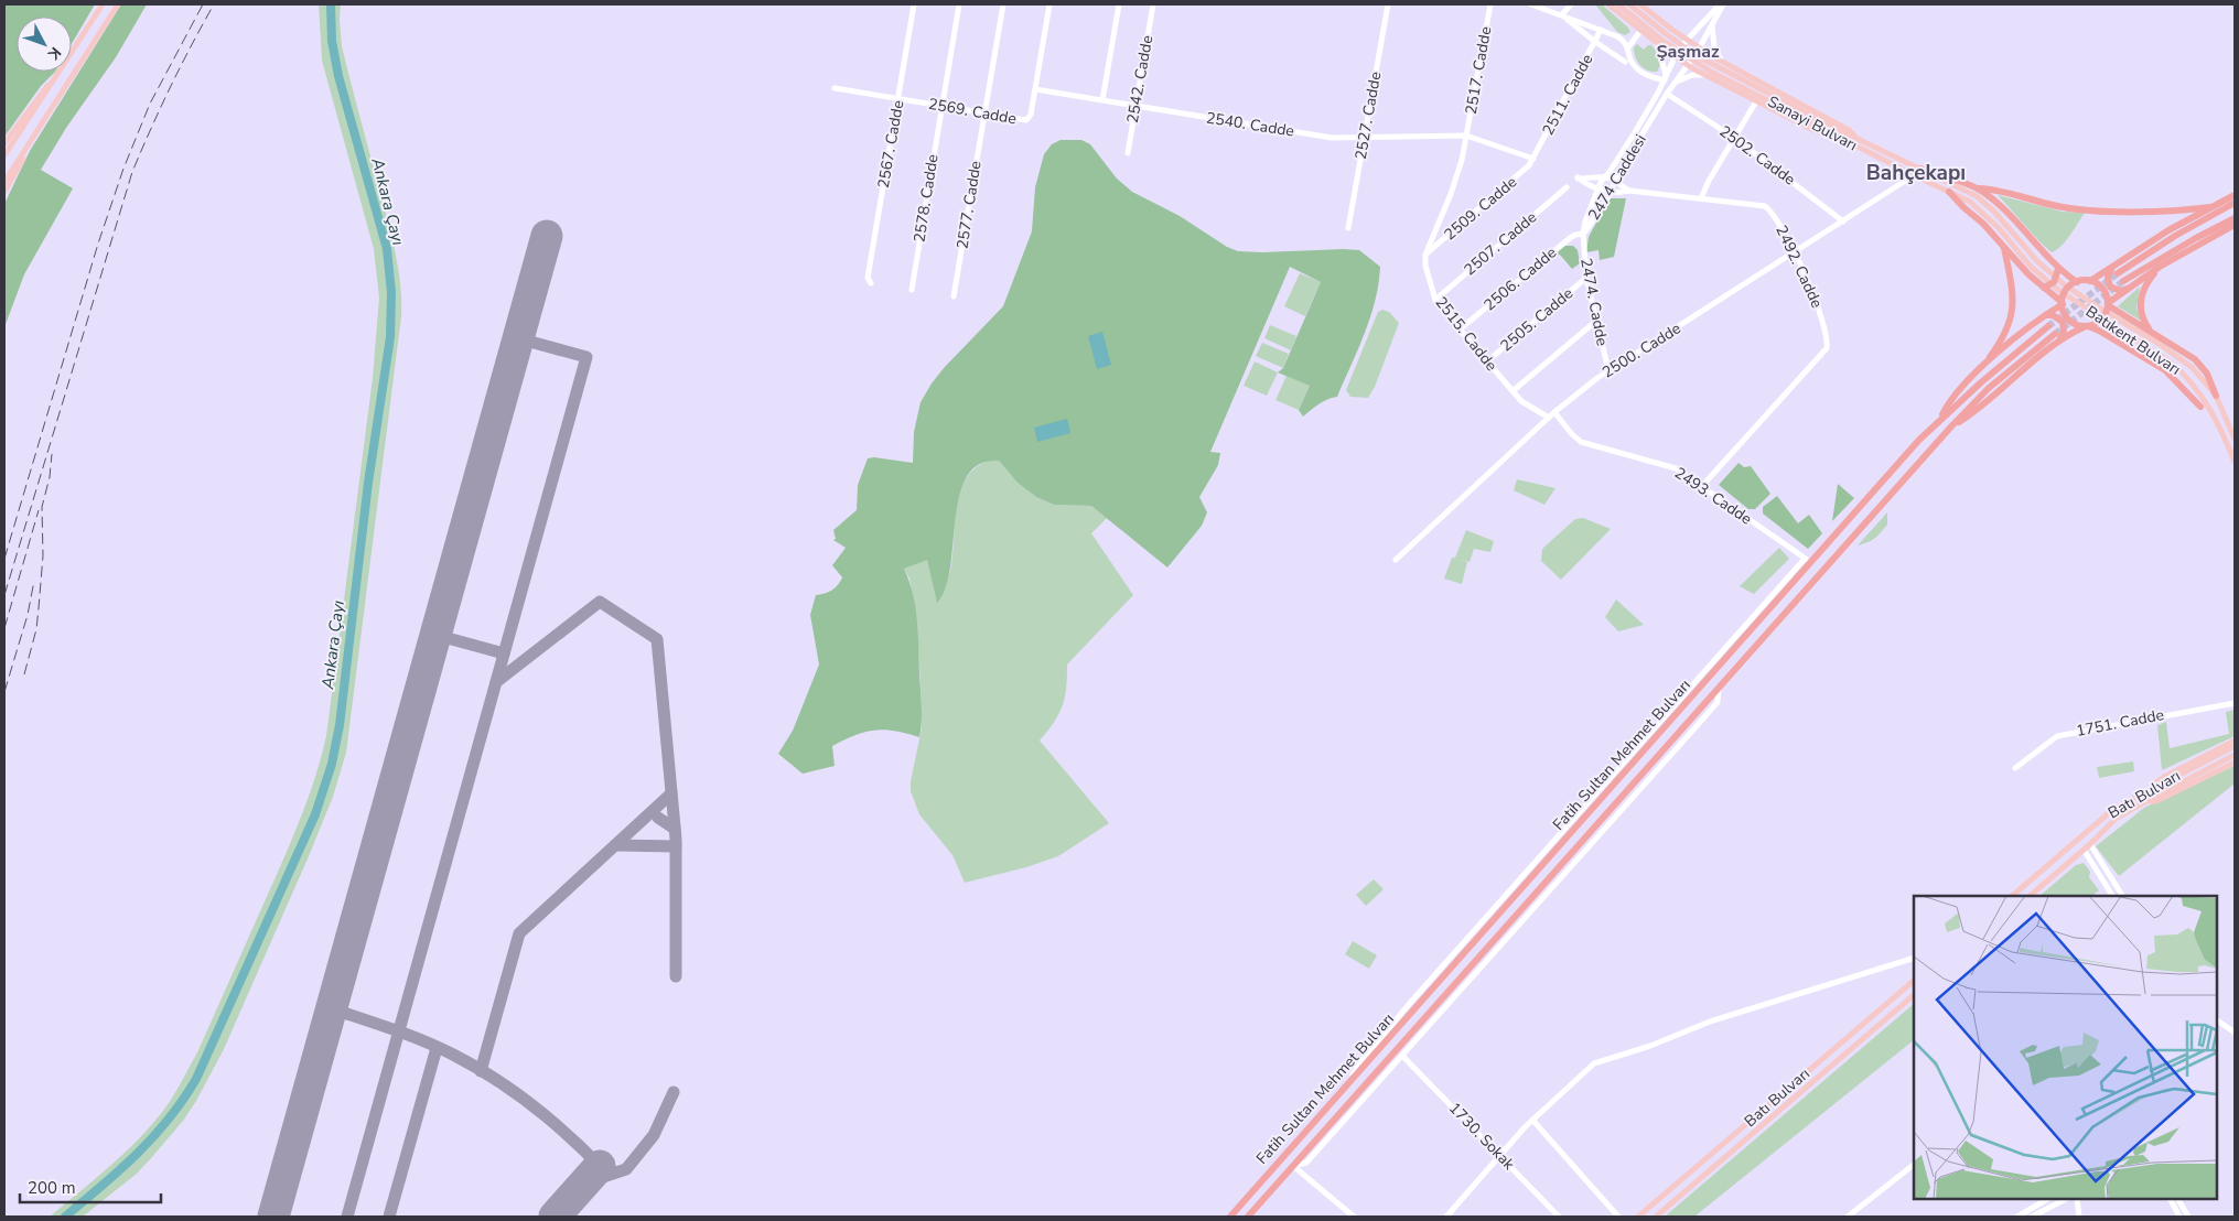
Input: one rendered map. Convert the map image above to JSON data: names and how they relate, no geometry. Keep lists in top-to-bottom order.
{
  "streets": {
    "highway": ["Fatih Sultan Mehmet Bulvarı"],
    "main road": ["Sanayi Bulvarı", "Batıkent Bulvarı", "Batı Bulvarı"],
    "street": [
      "2517. Cadde",
      "2542. Cadde",
      "2511. Cadde",
      "2569. Cadde",
      "2527. Cadde",
      "2540. Cadde",
      "2567. Cadde",
      "2502. Cadde",
      "2474 Caddesi",
      "2578. Cadde",
      "2577. Cadde",
      "2509. Cadde",
      "2507. Cadde",
      "2492. Cadde",
      "2506. Cadde",
      "2474. Cadde",
      "2505. Cadde",
      "2515. Cadde",
      "2500. Cadde",
      "2493. Cadde",
      "1751. Cadde",
      "1730. Sokak"
    ]
  },
  "crossings": [
    ["2517. Cadde", "2540. Cadde"],
    ["2542. Cadde", "2540. Cadde"],
    ["2511. Cadde", "2509. Cadde"],
    ["2569. Cadde", "2540. Cadde"],
    ["2569. Cadde", "2567. Cadde"],
    ["2569. Cadde", "2578. Cadde"],
    ["2569. Cadde", "2577. Cadde"],
    ["2527. Cadde", "2540. Cadde"],
    ["Sanayi Bulvarı", "Batıkent Bulvarı"],
    ["Sanayi Bulvarı", "2500. Cadde"],
    ["2502. Cadde", "2474 Caddesi"],
    ["2502. Cadde", "2500. Cadde"],
    ["2474 Caddesi", "2506. Cadde"],
    ["2474 Caddesi", "2474. Cadde"],
    ["2509. Cadde", "2515. Cadde"],
    ["2507. Cadde", "2515. Cadde"],
    ["2492. Cadde", "2500. Cadde"],
    ["2492. Cadde", "2493. Cadde"],
    ["2506. Cadde", "2474. Cadde"],
    ["2506. Cadde", "2515. Cadde"],
    ["2474. Cadde", "2505. Cadde"],
    ["2474. Cadde", "2500. Cadde"],
    ["2505. Cadde", "2515. Cadde"],
    ["2515. Cadde", "2500. Cadde"],
    ["2500. Cadde", "2493. Cadde"],
    ["2493. Cadde", "Fatih Sultan Mehmet Bulvarı"]
  ],
  "districts": ["Şaşmaz", "Bahçekapı"],
  "water": ["Ankara Çayı"],
  "scale_bar": "200 m",
  "north": "bottom right"
}
